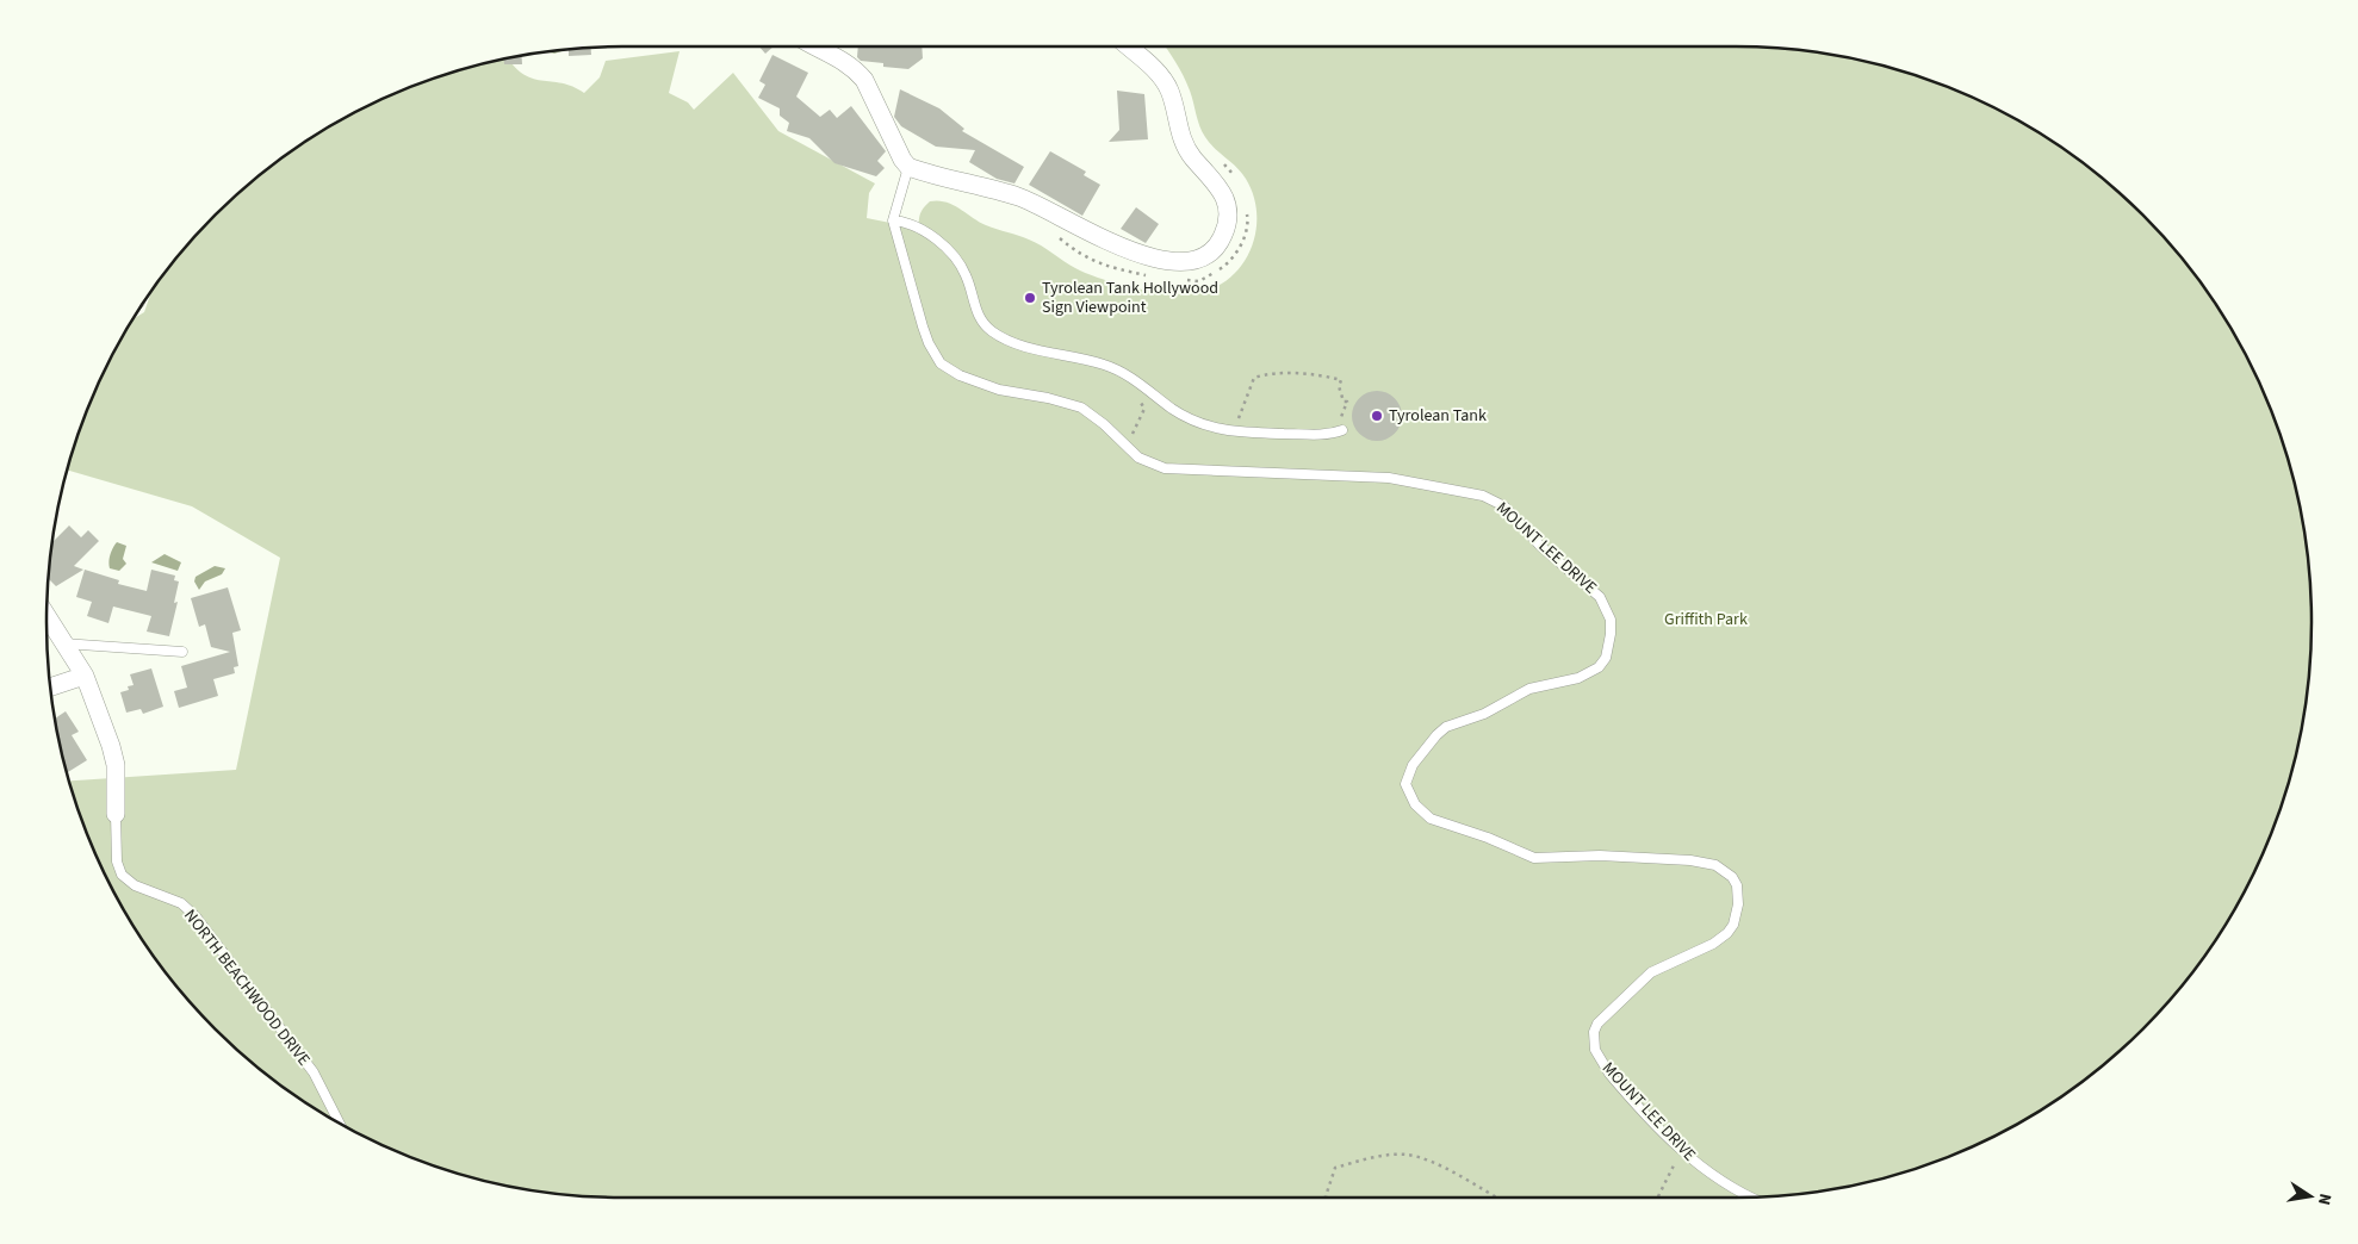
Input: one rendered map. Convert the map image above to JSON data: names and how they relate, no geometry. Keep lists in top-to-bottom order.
{
  "streets": {
    "street": ["NORTH BEACHWOOD DRIVE"],
    "lane": ["MOUNT LEE DRIVE"]
  },
  "parks": ["Griffith Park"],
  "places": ["Tyrolean Tank Hollywood Sign Viewpoint", "Tyrolean Tank"],
  "north": "right"
}
